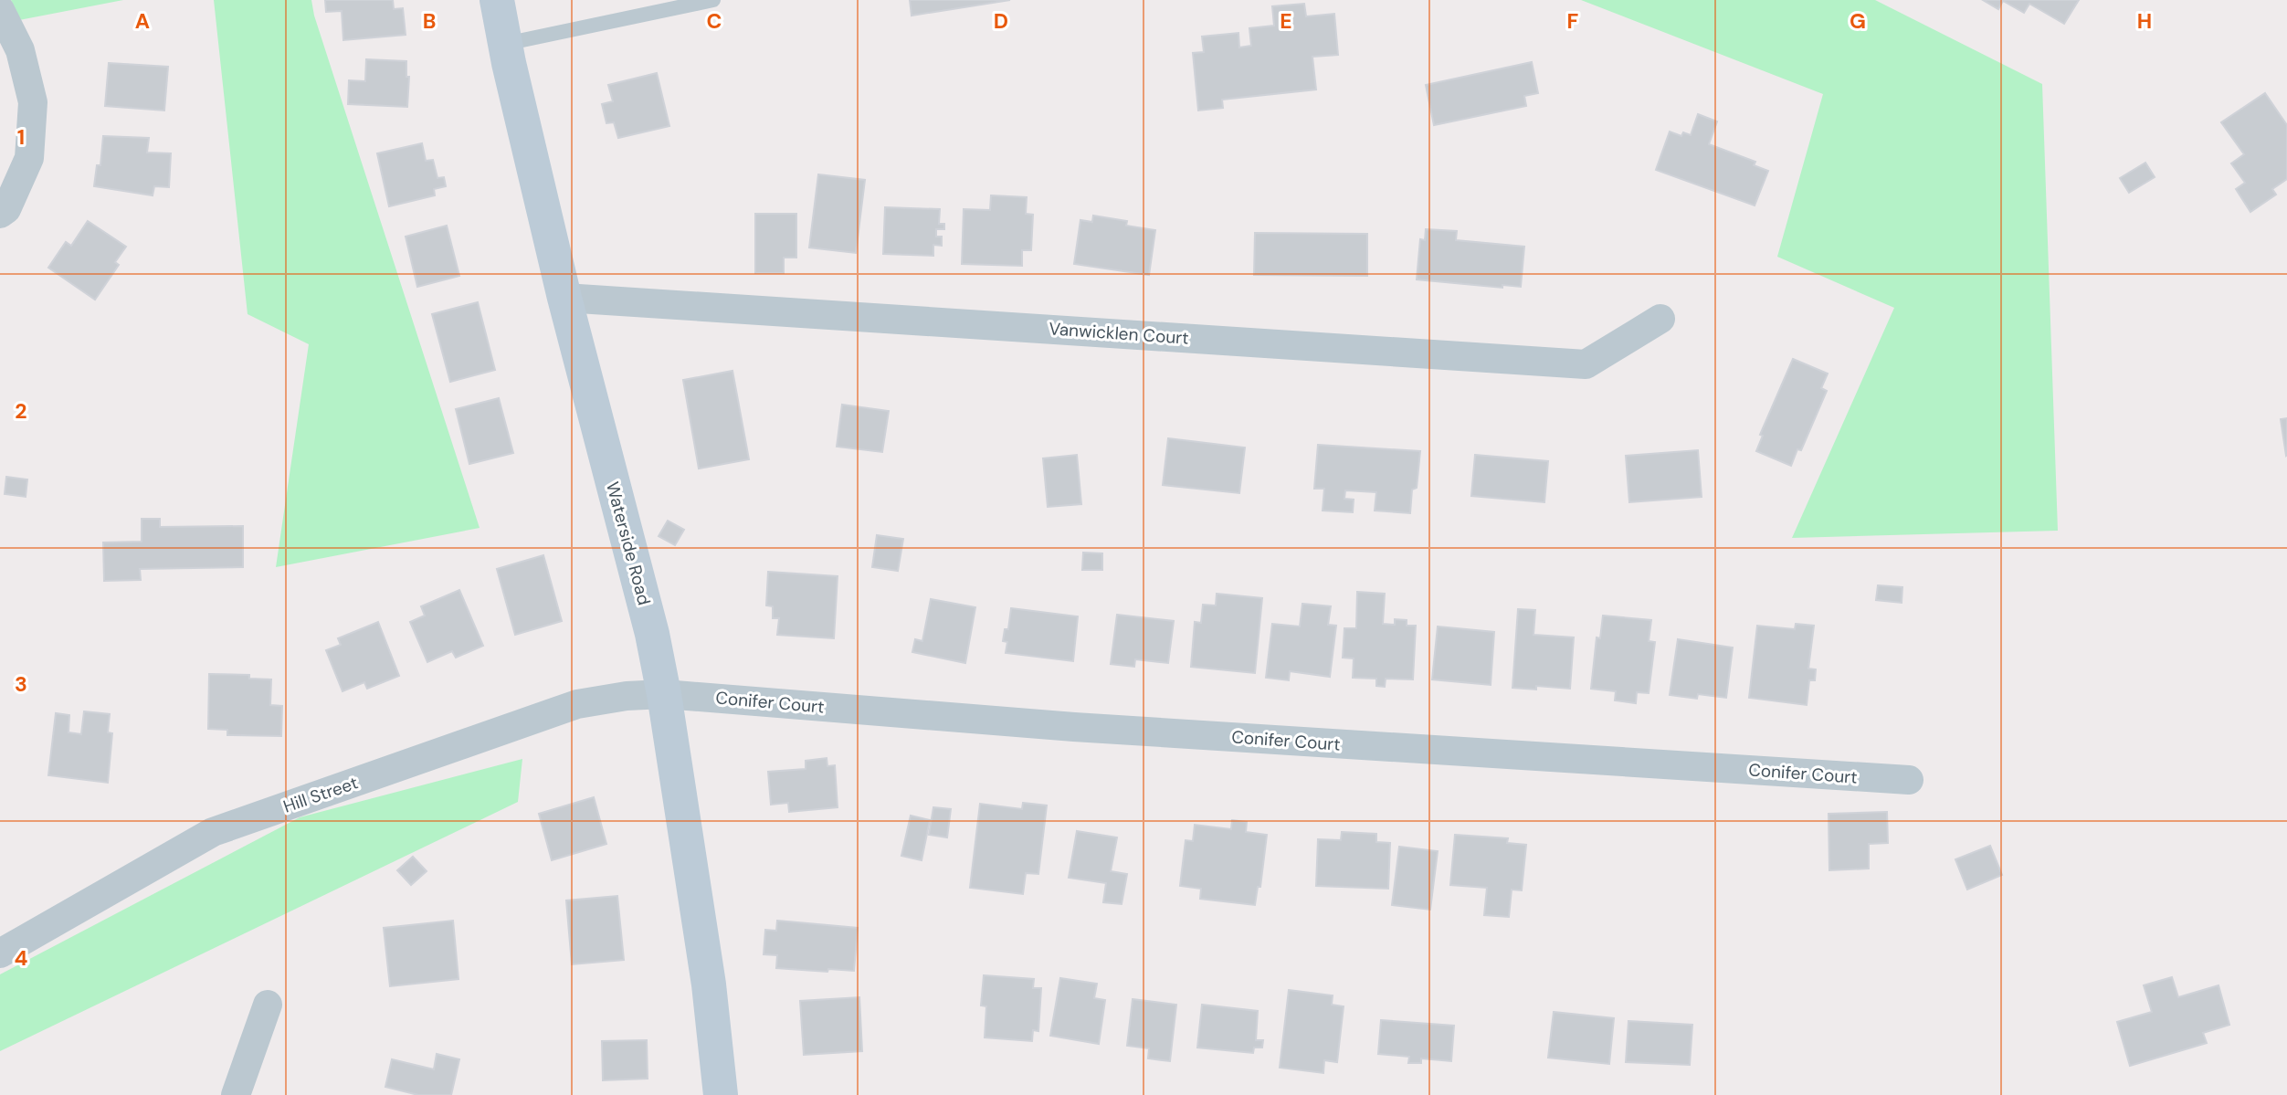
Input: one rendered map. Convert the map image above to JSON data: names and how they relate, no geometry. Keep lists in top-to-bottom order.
{
  "streets": {
    "main road": ["Waterside Road"],
    "street": ["Vanwicklen Court", "Conifer Court", "Hill Street"]
  },
  "crossings": [
    ["Vanwicklen Court", "Waterside Road"],
    ["Waterside Road", "Conifer Court"],
    ["Waterside Road", "Hill Street"],
    ["Conifer Court", "Hill Street"]
  ],
  "grid": {
    "columns": [
      "A",
      "B",
      "C",
      "D",
      "E",
      "F",
      "G",
      "H"
    ],
    "rows": [
      "1",
      "2",
      "3",
      "4"
    ]
  }
}
